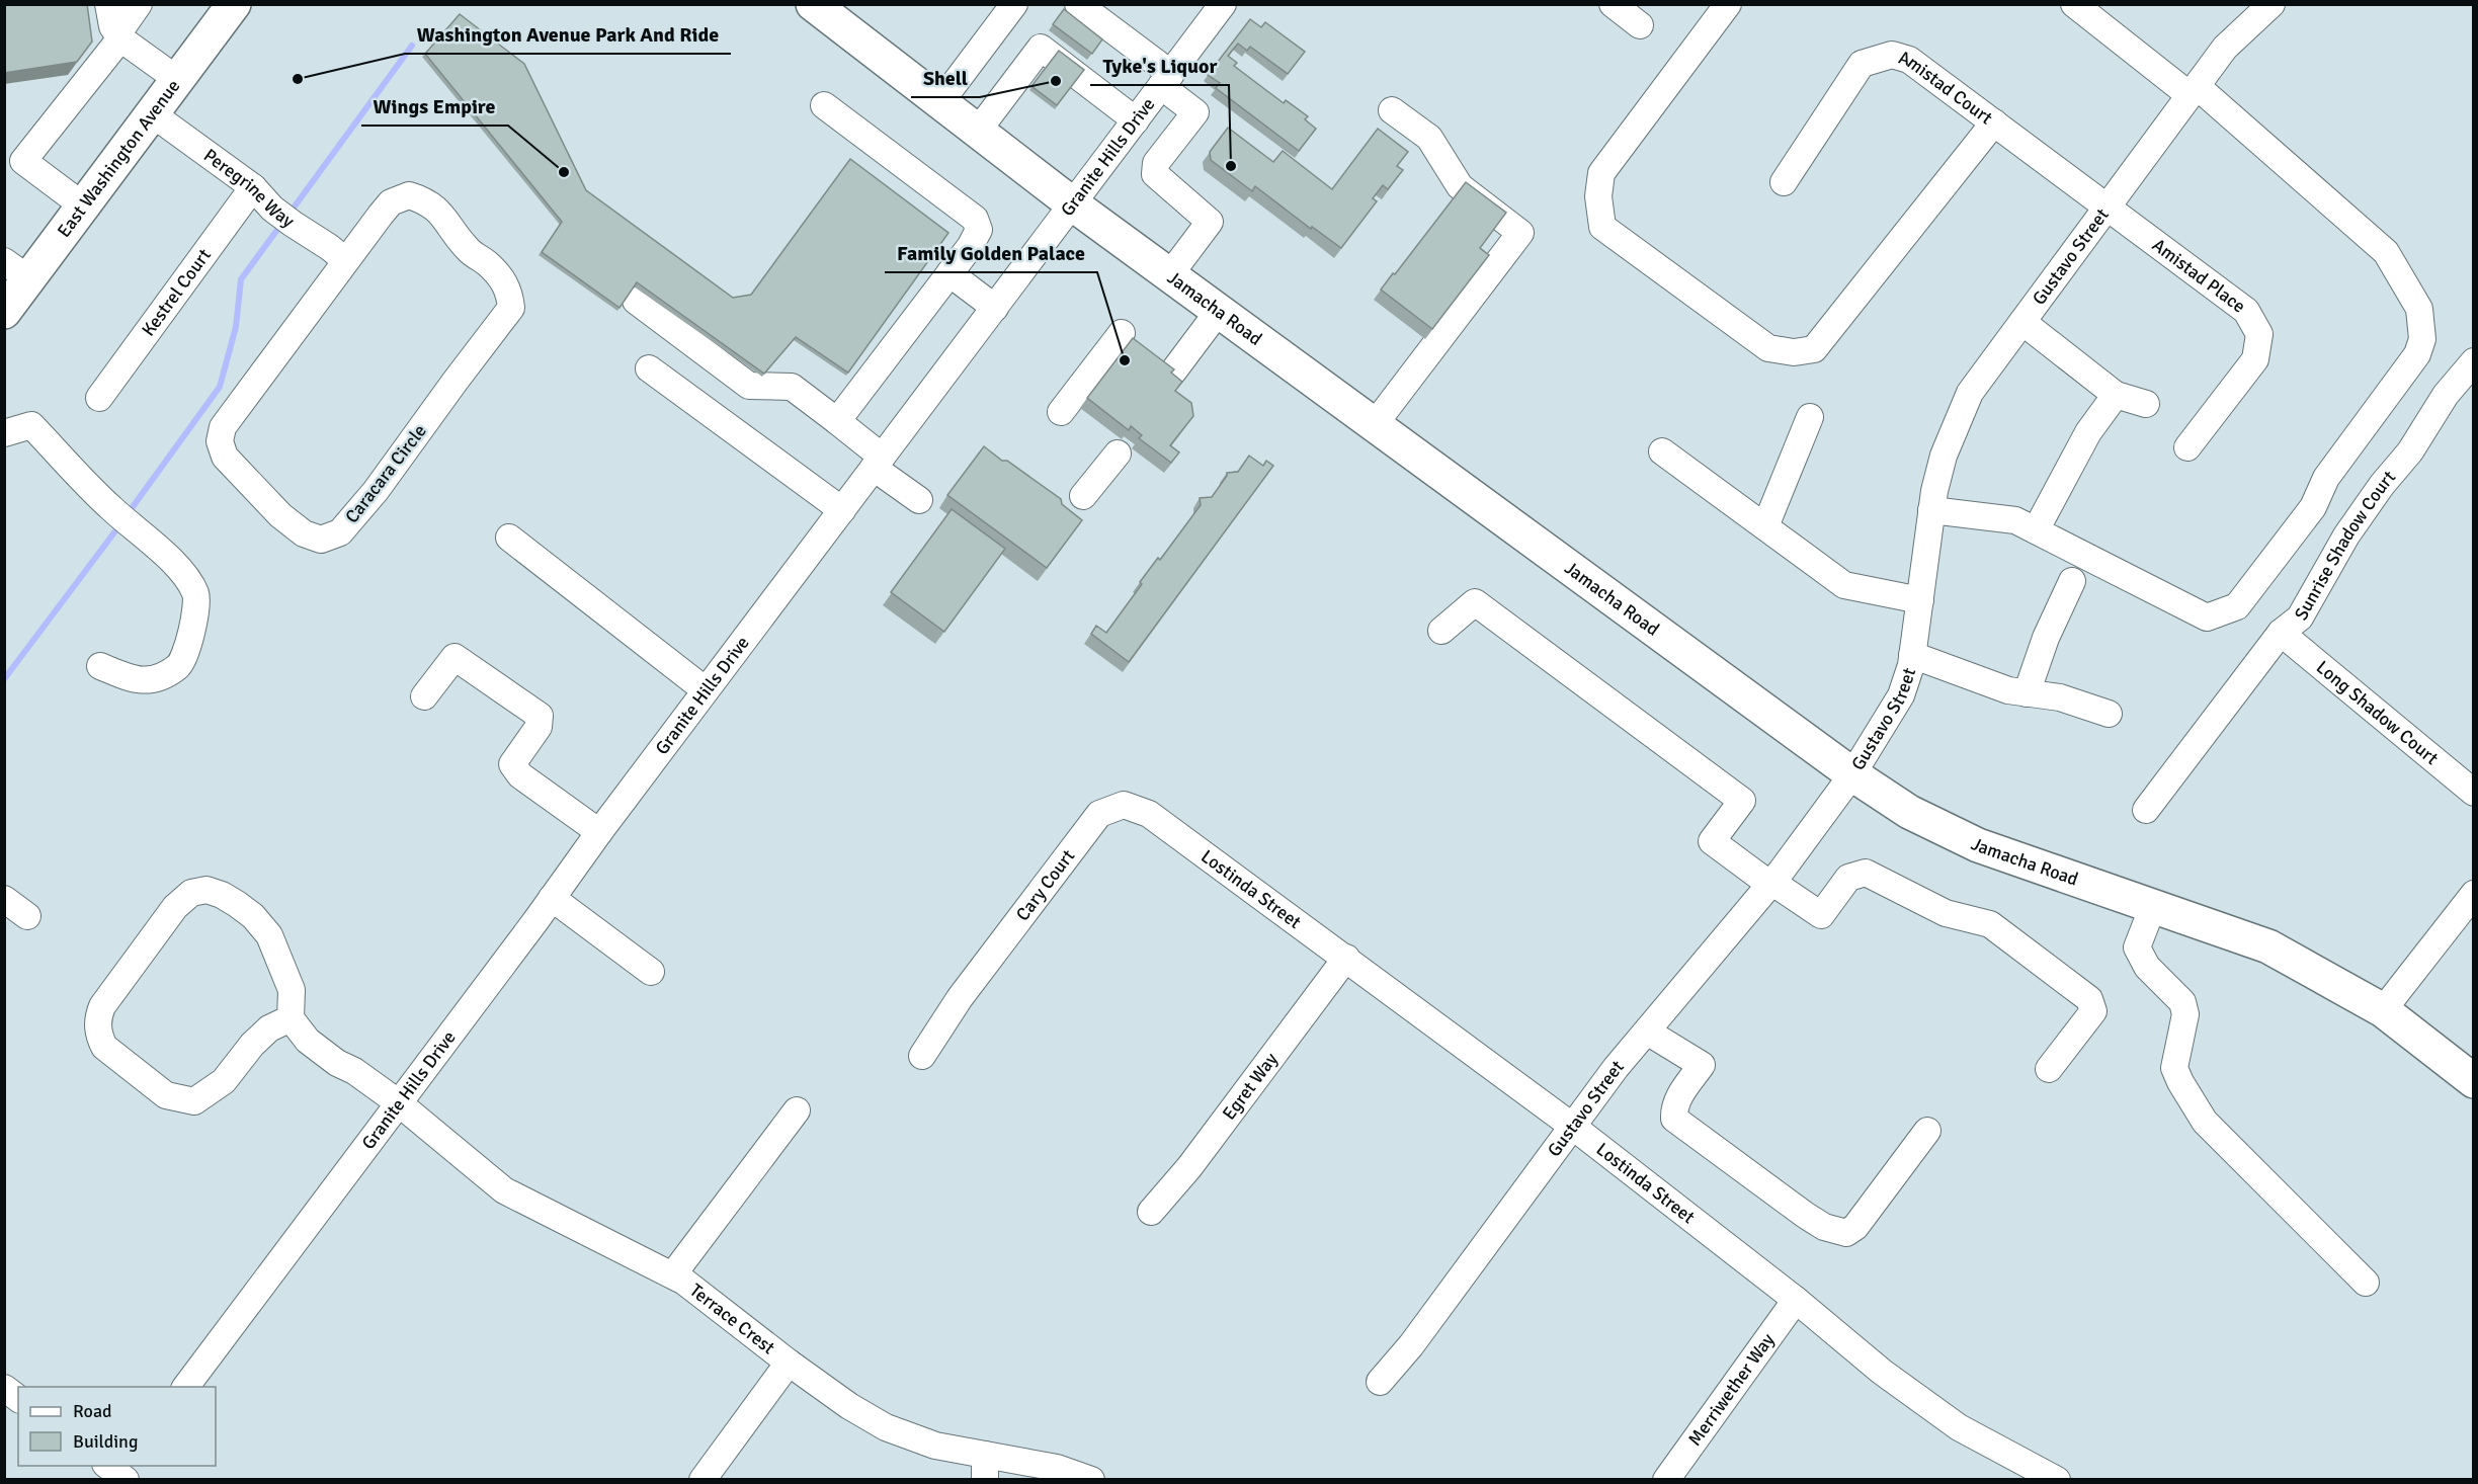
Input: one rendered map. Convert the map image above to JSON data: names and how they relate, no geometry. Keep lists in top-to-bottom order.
{
  "streets": {
    "main road": ["East Washington Avenue", "Jamacha Road"],
    "street": [
      "Amistad Court",
      "Granite Hills Drive",
      "Peregrine Way",
      "Gustavo Street",
      "Amistad Place",
      "Kestrel Court",
      "Caracara Circle",
      "Sunrise Shadow Court",
      "Long Shadow Court",
      "Cary Court",
      "Lostinda Street",
      "Egret Way",
      "Terrace Crest",
      "Merriwether Way"
    ]
  },
  "crossings": [
    ["Amistad Court", "Gustavo Street"],
    ["Amistad Court", "Amistad Place"],
    ["Granite Hills Drive", "Jamacha Road"],
    ["Granite Hills Drive", "Terrace Crest"],
    ["East Washington Avenue", "Peregrine Way"],
    ["Peregrine Way", "Kestrel Court"],
    ["Peregrine Way", "Caracara Circle"],
    ["Gustavo Street", "Amistad Place"],
    ["Gustavo Street", "Jamacha Road"],
    ["Gustavo Street", "Lostinda Street"],
    ["Sunrise Shadow Court", "Long Shadow Court"],
    ["Cary Court", "Lostinda Street"],
    ["Lostinda Street", "Egret Way"],
    ["Lostinda Street", "Merriwether Way"]
  ],
  "places": [
    "Washington Avenue Park And Ride",
    "Shell",
    "Tyke's Liquor",
    "Wings Empire",
    "Family Golden Palace"
  ],
  "legend": ["Road", "Building"]
}
